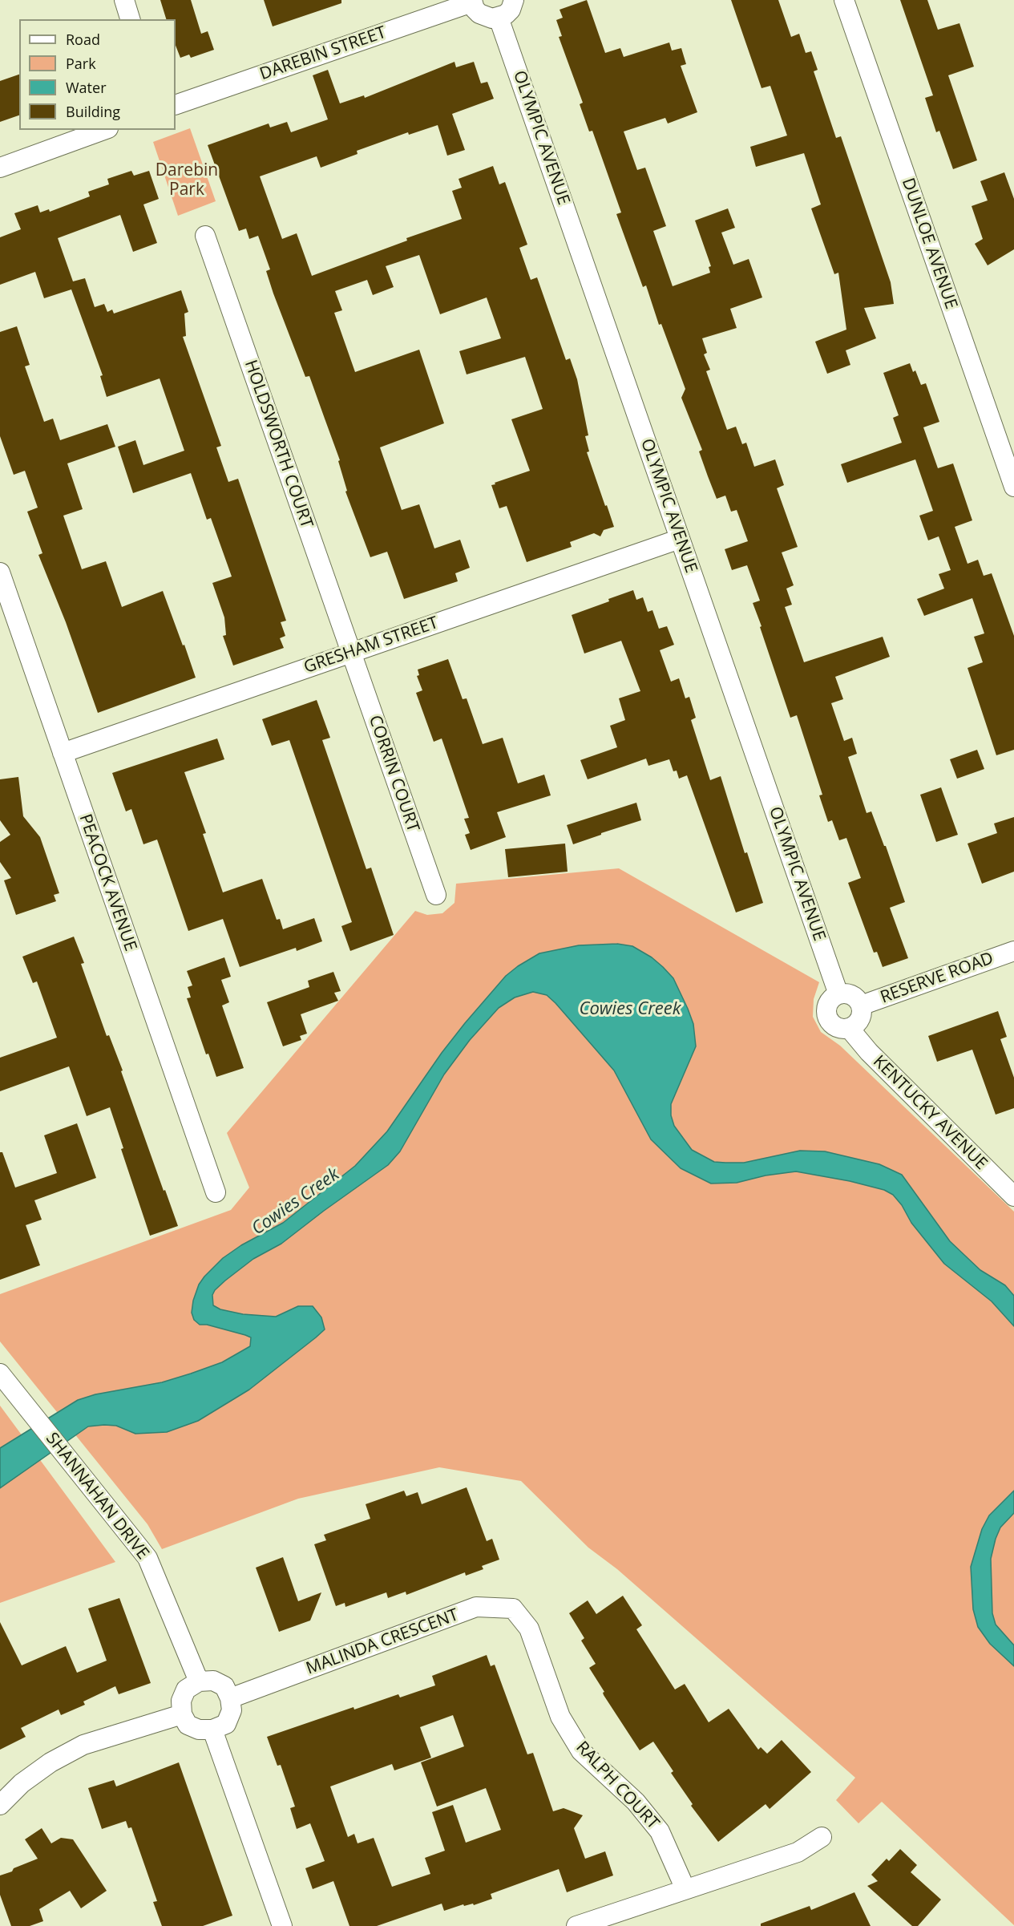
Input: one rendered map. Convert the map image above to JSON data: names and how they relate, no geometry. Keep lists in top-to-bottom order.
{
  "streets": {
    "street": [
      "DAREBIN STREET",
      "OLYMPIC AVENUE",
      "DUNLOE AVENUE",
      "HOLDSWORTH COURT",
      "GRESHAM STREET",
      "CORRIN COURT",
      "PEACOCK AVENUE",
      "RESERVE ROAD",
      "KENTUCKY AVENUE",
      "SHANNAHAN DRIVE",
      "MALINDA CRESCENT",
      "RALPH COURT"
    ]
  },
  "crossings": [
    ["OLYMPIC AVENUE", "GRESHAM STREET"],
    ["OLYMPIC AVENUE", "RESERVE ROAD"],
    ["OLYMPIC AVENUE", "KENTUCKY AVENUE"],
    ["HOLDSWORTH COURT", "GRESHAM STREET"],
    ["HOLDSWORTH COURT", "CORRIN COURT"],
    ["GRESHAM STREET", "CORRIN COURT"],
    ["GRESHAM STREET", "PEACOCK AVENUE"],
    ["RESERVE ROAD", "KENTUCKY AVENUE"],
    ["SHANNAHAN DRIVE", "MALINDA CRESCENT"],
    ["MALINDA CRESCENT", "RALPH COURT"]
  ],
  "water": ["Cowies Creek"],
  "parks": ["Darebin Park"],
  "legend": [
    "Road",
    "Park",
    "Water",
    "Building"
  ]
}
